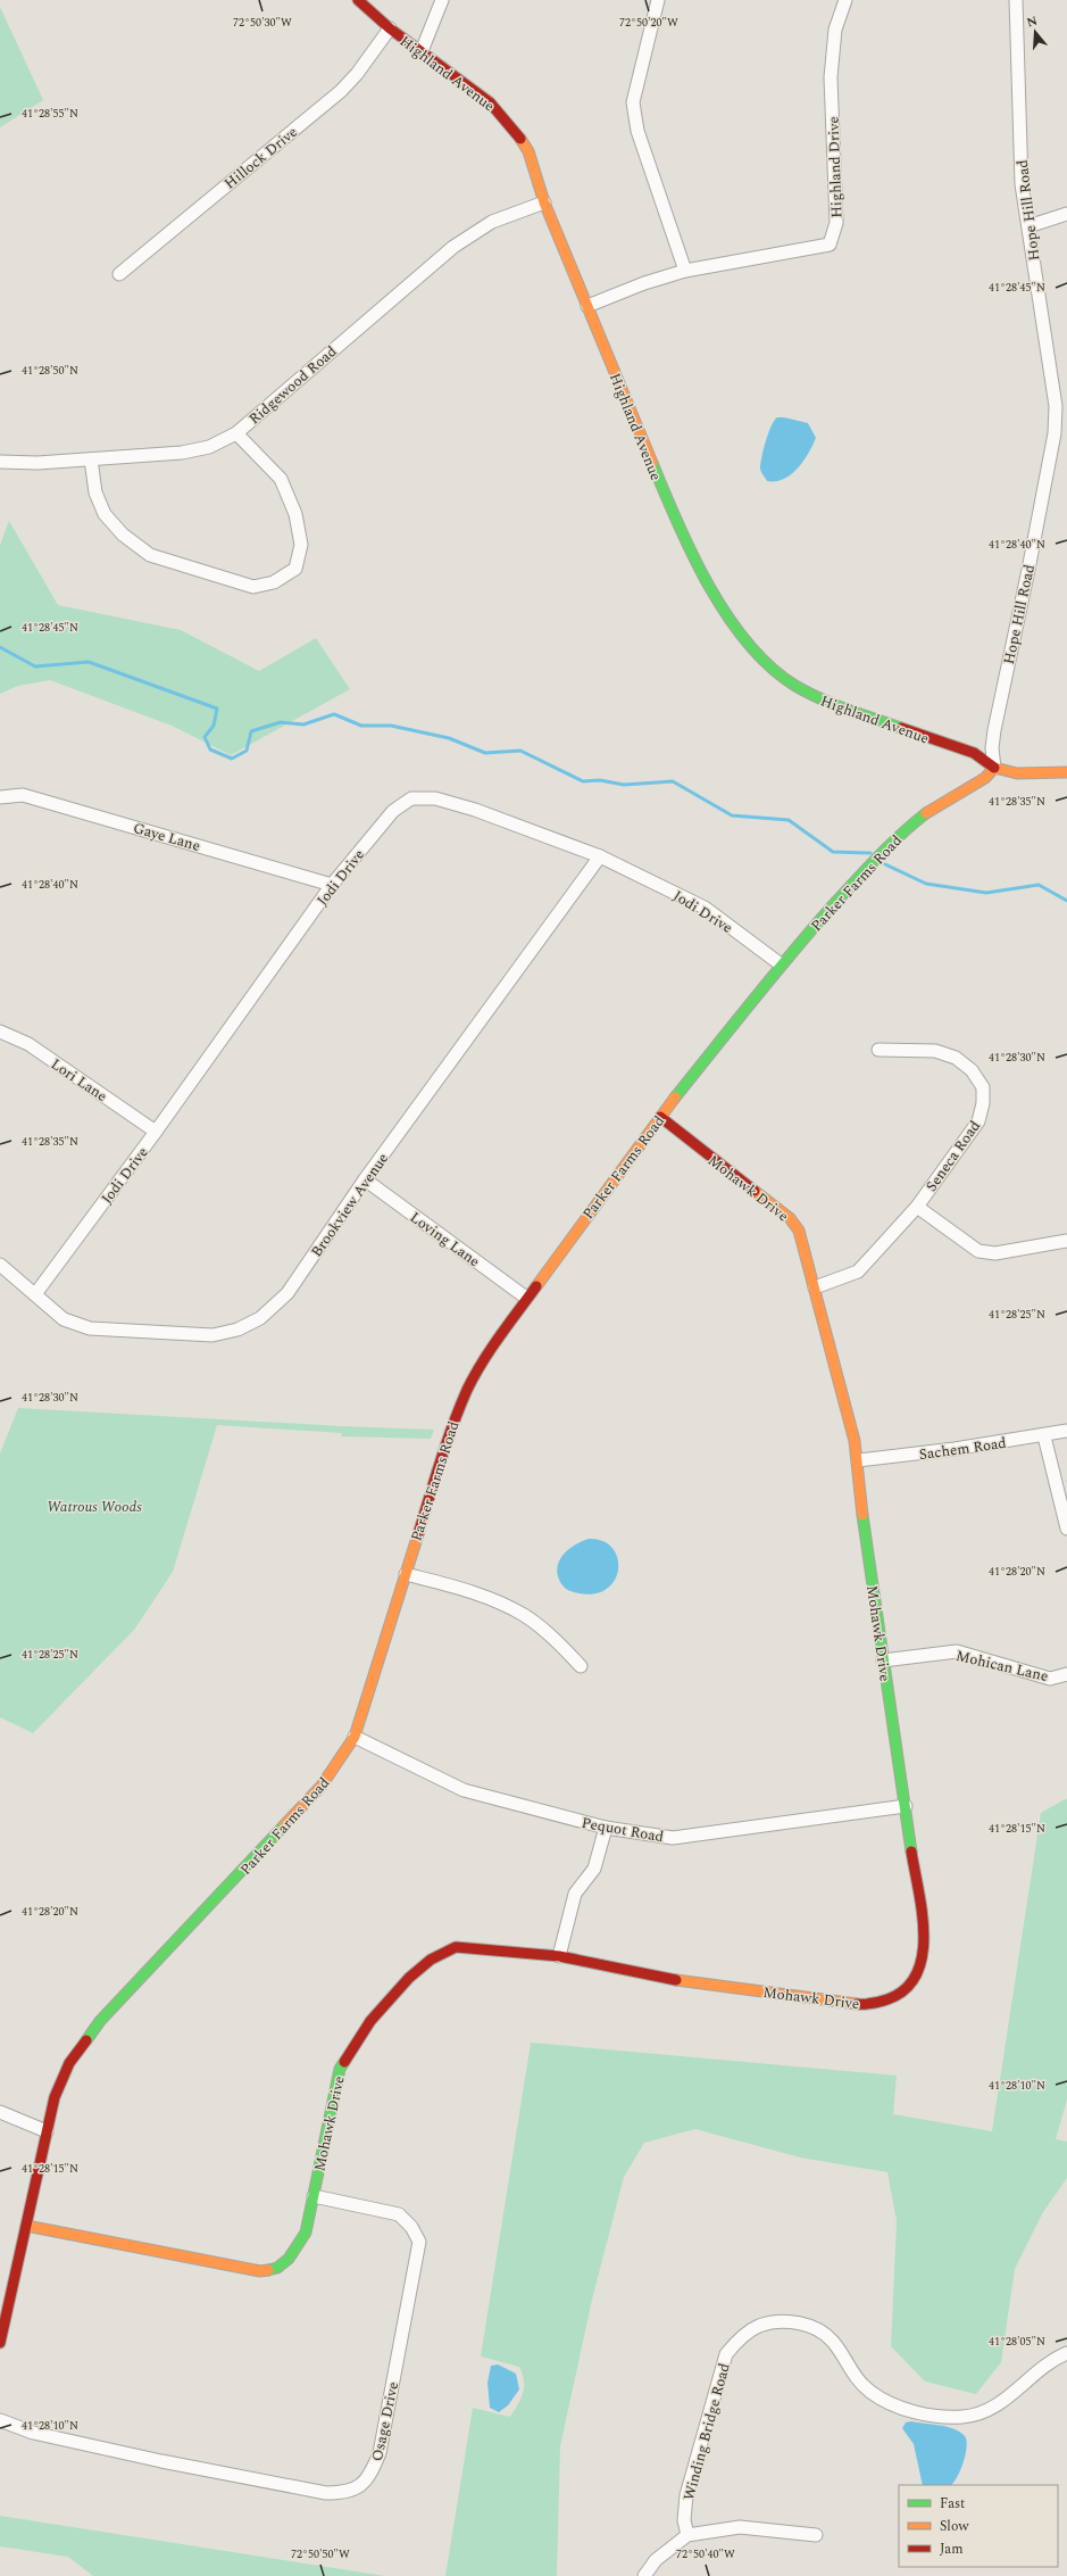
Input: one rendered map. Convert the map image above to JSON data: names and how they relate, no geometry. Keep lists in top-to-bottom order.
{
  "streets": {
    "street": [
      "Highland Avenue",
      "Hillock Drive",
      "Highland Drive",
      "Hope Hill Road",
      "Ridgewood Road",
      "Gaye Lane",
      "Jodi Drive",
      "Parker Farms Road",
      "Lori Lane",
      "Seneca Road",
      "Mohawk Drive",
      "Brookview Avenue",
      "Loving Lane",
      "Sachem Road",
      "Mohican Lane",
      "Pequot Road",
      "Osage Drive",
      "Winding Bridge Road"
    ]
  },
  "crossings": [
    ["Highland Avenue", "Hillock Drive"],
    ["Highland Avenue", "Highland Drive"],
    ["Highland Avenue", "Hope Hill Road"],
    ["Highland Avenue", "Ridgewood Road"],
    ["Highland Avenue", "Parker Farms Road"],
    ["Hope Hill Road", "Parker Farms Road"],
    ["Gaye Lane", "Jodi Drive"],
    ["Jodi Drive", "Parker Farms Road"],
    ["Jodi Drive", "Lori Lane"],
    ["Jodi Drive", "Brookview Avenue"],
    ["Parker Farms Road", "Mohawk Drive"],
    ["Parker Farms Road", "Loving Lane"],
    ["Parker Farms Road", "Pequot Road"],
    ["Seneca Road", "Mohawk Drive"],
    ["Mohawk Drive", "Sachem Road"],
    ["Mohawk Drive", "Mohican Lane"],
    ["Mohawk Drive", "Pequot Road"],
    ["Mohawk Drive", "Osage Drive"],
    ["Brookview Avenue", "Loving Lane"]
  ],
  "parks": ["Watrous Woods"],
  "legend": ["Fast", "Slow", "Jam"],
  "north": "top",
  "coordinates": [
    "72°50'30\"W",
    "72°50'20\"W",
    "41°28'55\"N",
    "41°28'45\"N",
    "41°28'50\"N",
    "41°28'40\"N",
    "41°28'35\"N",
    "41°28'30\"N",
    "41°28'25\"N",
    "41°28'20\"N",
    "41°28'15\"N",
    "41°28'10\"N",
    "41°28'05\"N",
    "72°50'50\"W",
    "72°50'40\"W"
  ]
}
